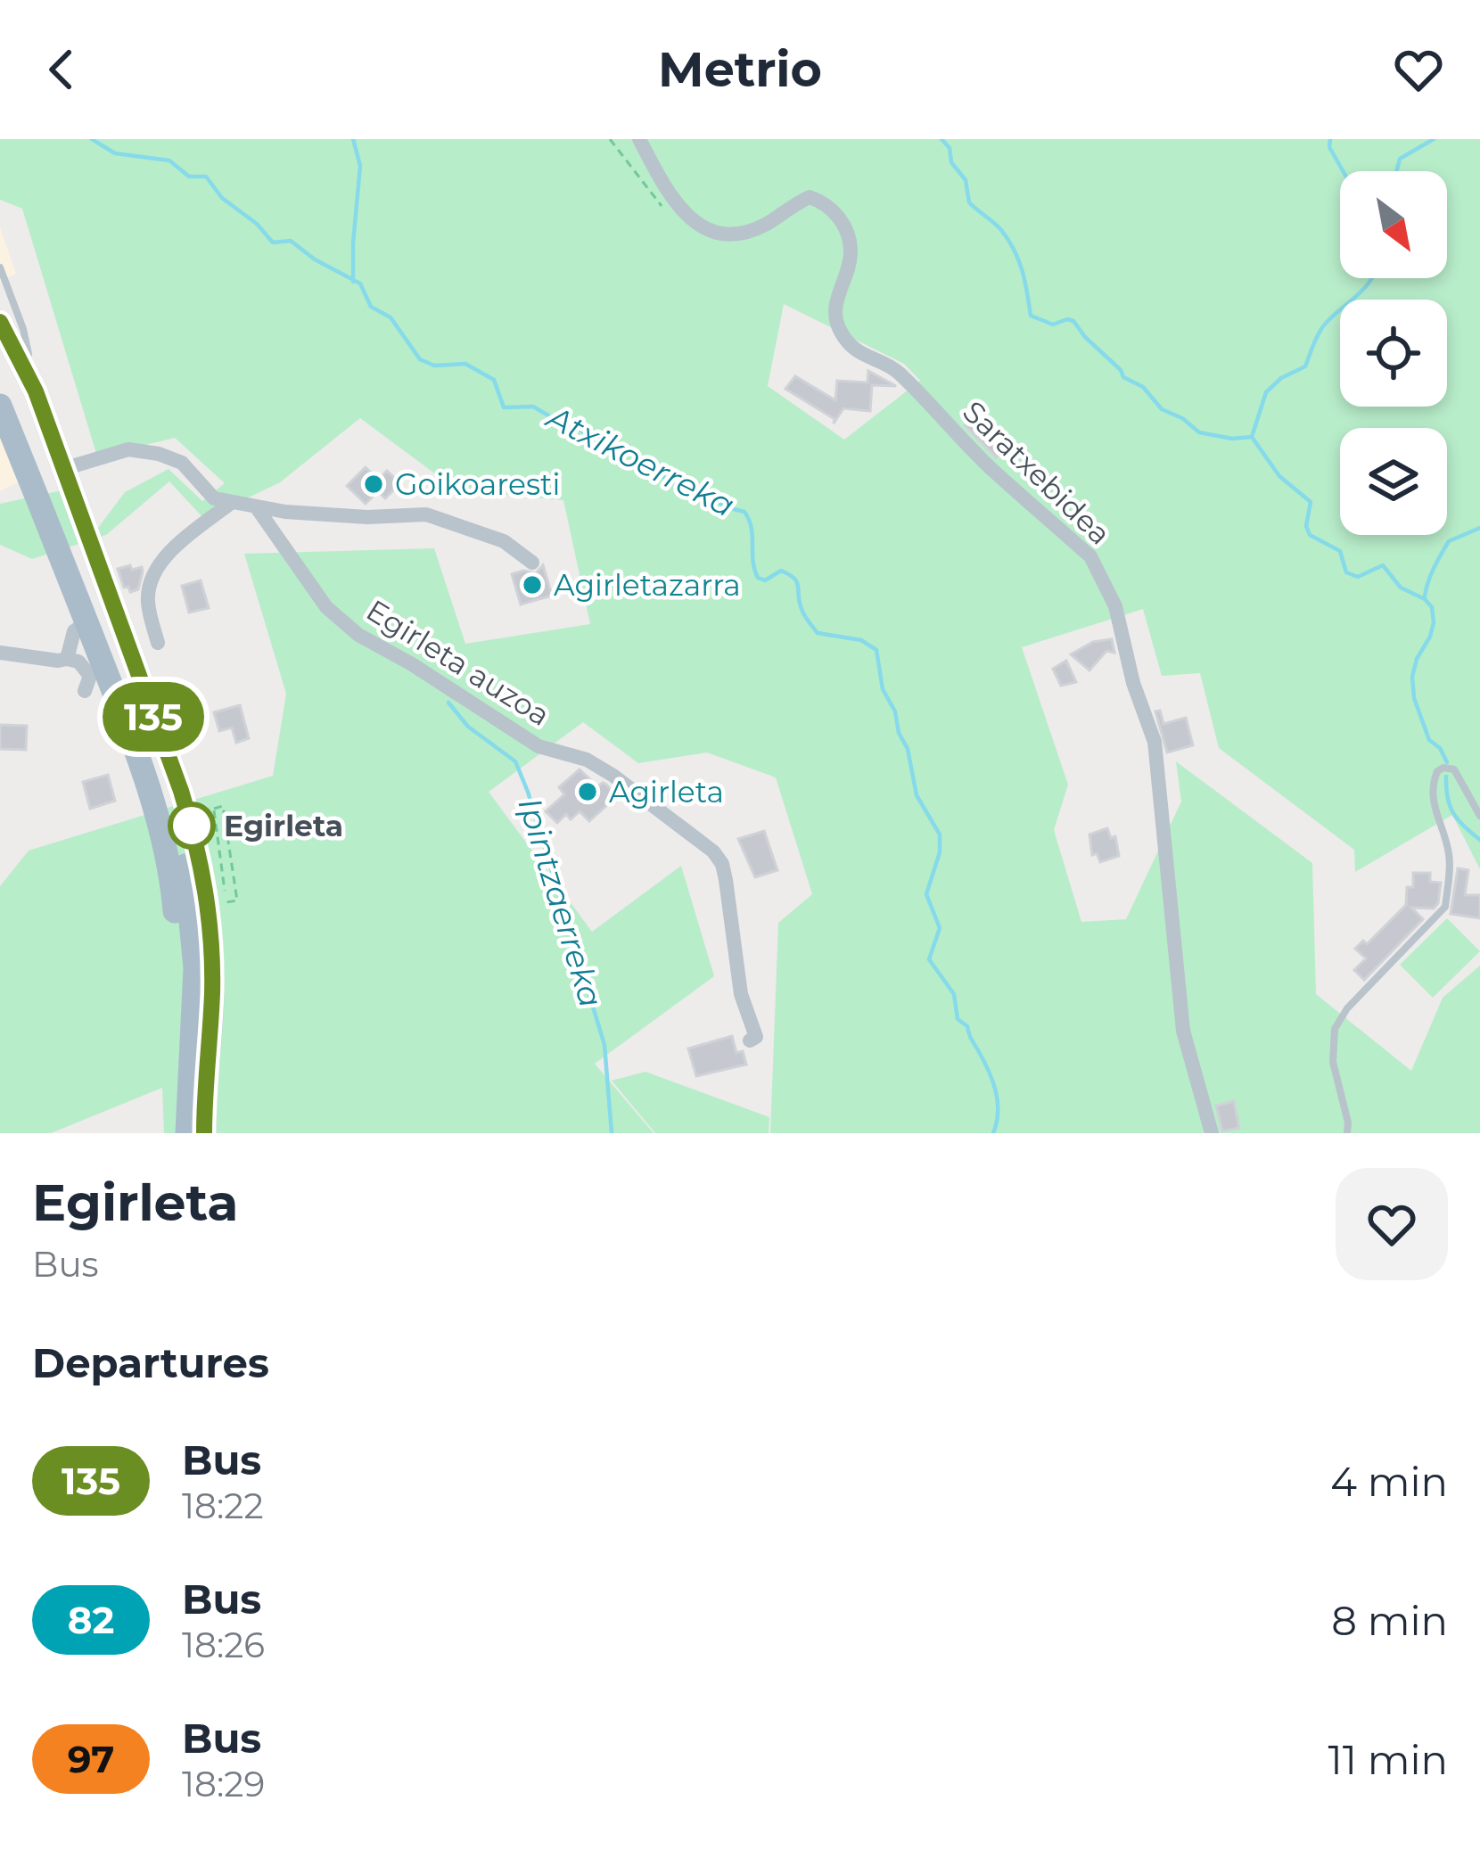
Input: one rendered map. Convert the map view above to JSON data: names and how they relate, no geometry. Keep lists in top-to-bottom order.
{
  "streets": {
    "street": ["Saratxebidea", "Egirleta auzoa"]
  },
  "water": ["Atxikoerreka", "Ipintzaerreka"],
  "places": [
    "Goikoaresti",
    "Agirletazarra",
    "Agirleta",
    "Egirleta"
  ],
  "lines": ["bus line 135"],
  "north": "bottom right",
  "page": {
    "header": "Metrio",
    "on_map": "135",
    "heading": [
      ["Egirleta", "Bus"],
      "Departures"
    ],
    "list": [
      {
        "mark": "135",
        "name": "Bus",
        "note": "18:22",
        "value": "4 min"
      },
      {
        "mark": "82",
        "name": "Bus",
        "note": "18:26",
        "value": "8 min"
      },
      {
        "mark": "97",
        "name": "Bus",
        "note": "18:29",
        "value": "11 min"
      }
    ]
  }
}
